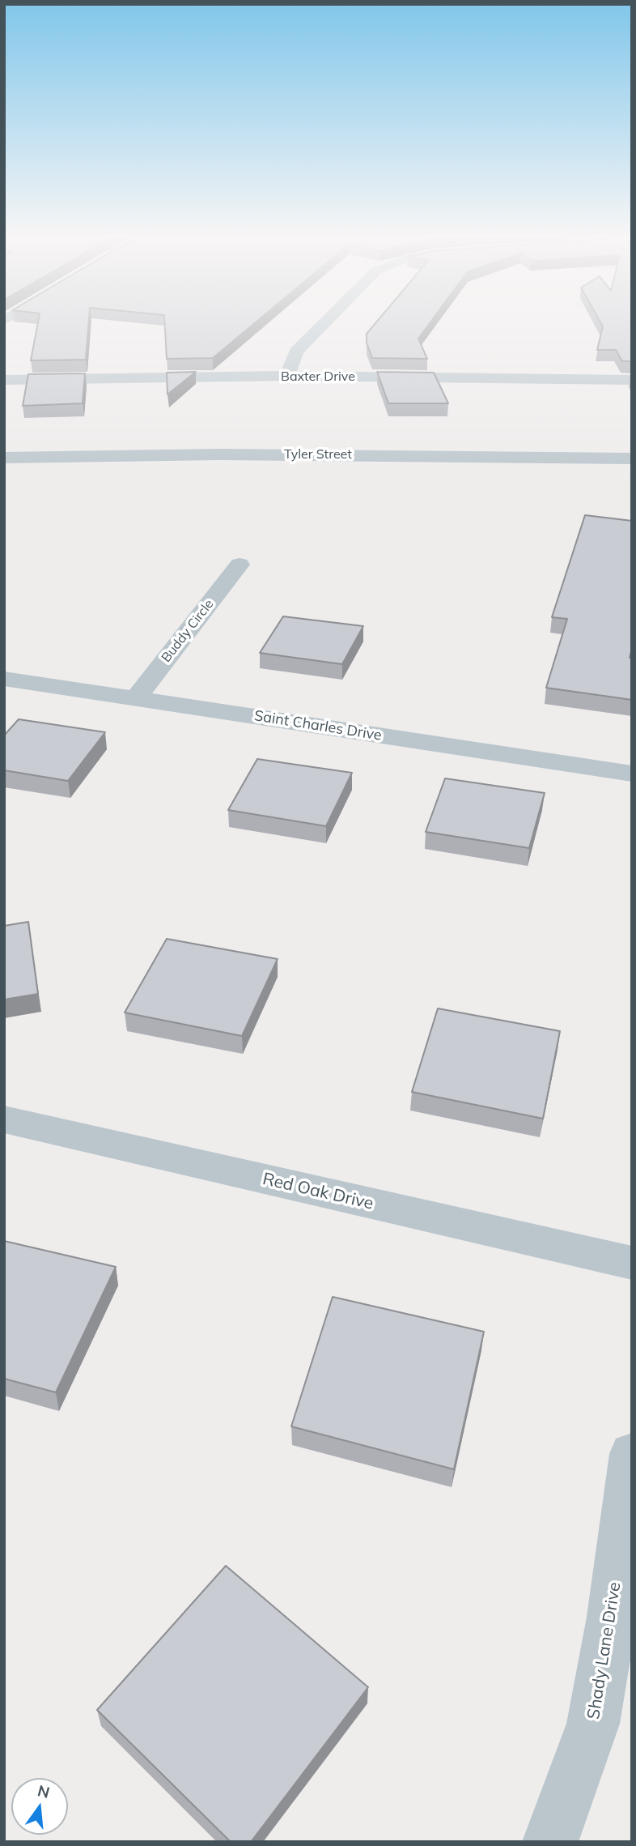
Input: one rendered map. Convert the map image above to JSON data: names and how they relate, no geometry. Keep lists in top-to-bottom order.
{
  "streets": {
    "street": [
      "Baxter Drive",
      "Tyler Street",
      "Buddy Circle",
      "Saint Charles Drive",
      "Red Oak Drive",
      "Shady Lane Drive"
    ]
  },
  "crossings": [
    ["Buddy Circle", "Saint Charles Drive"]
  ],
  "north": "top"
}
